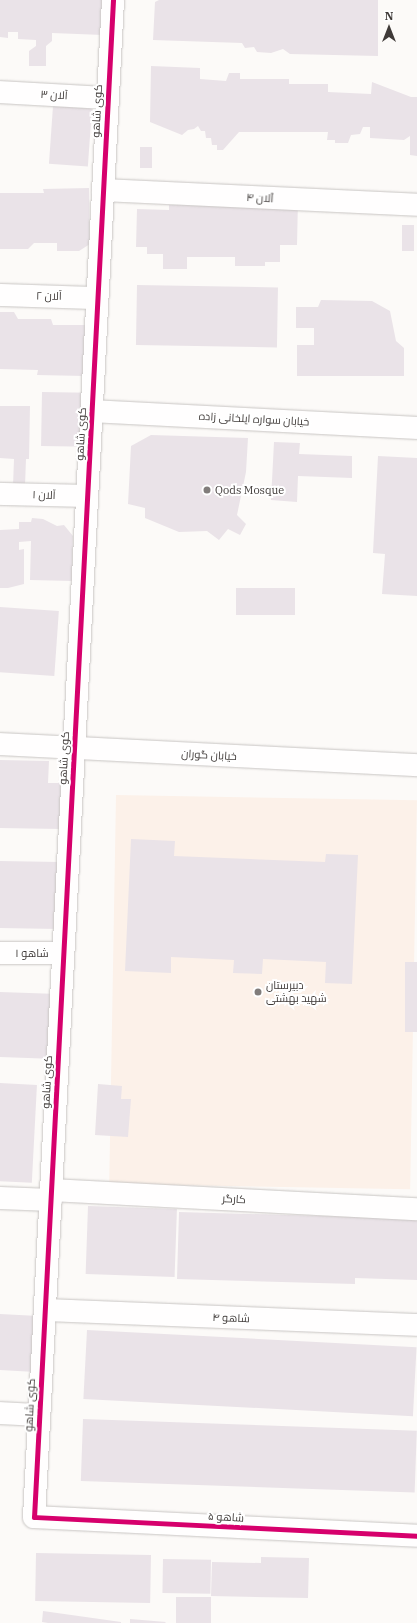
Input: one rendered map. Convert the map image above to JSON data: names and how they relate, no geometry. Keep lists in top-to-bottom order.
{
  "streets": {
    "street": [
      "آلان ۳",
      "کوی شاهو",
      "آلان ۴",
      "آلان ۲",
      "خیابان سواره ایلخانی زاده",
      "آلان ۱",
      "خیابان گوران",
      "شاهو ۱",
      "کارگر",
      "شاهو ۴",
      "شاهو ۵"
    ]
  },
  "crossings": [
    ["آلان ۳", "کوی شاهو"],
    ["کوی شاهو", "آلان ۴"],
    ["کوی شاهو", "آلان ۲"],
    ["کوی شاهو", "خیابان سواره ایلخانی زاده"],
    ["کوی شاهو", "آلان ۱"],
    ["کوی شاهو", "خیابان گوران"],
    ["کوی شاهو", "شاهو ۱"],
    ["کوی شاهو", "کارگر"],
    ["کوی شاهو", "شاهو ۴"],
    ["کوی شاهو", "شاهو ۵"]
  ],
  "places": ["Qods Mosque", "دبیرستان شهید بهشتی"],
  "north": "top"
}
